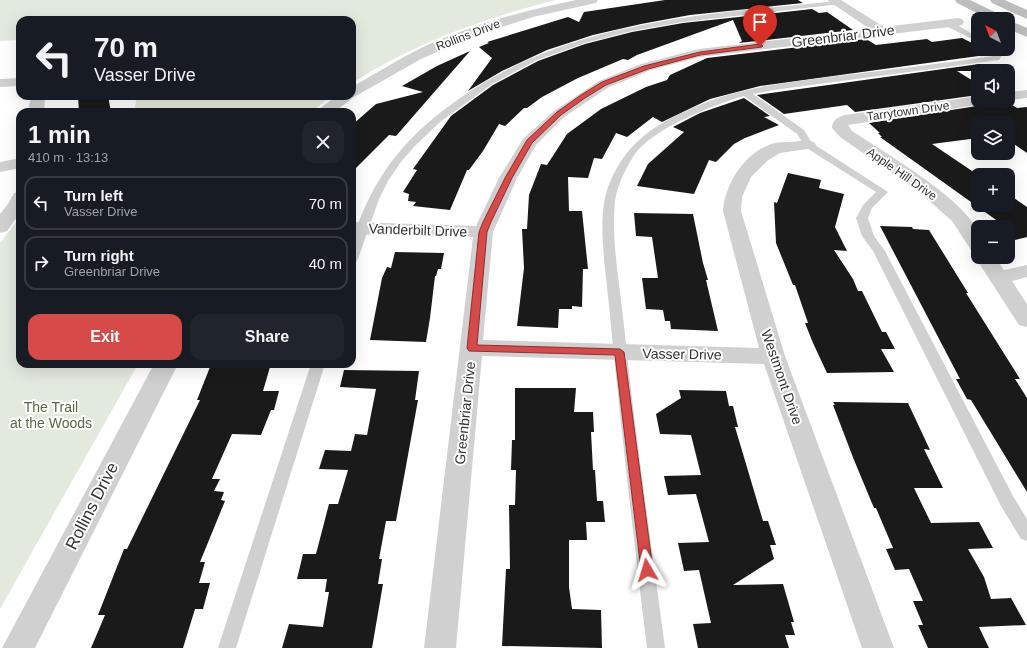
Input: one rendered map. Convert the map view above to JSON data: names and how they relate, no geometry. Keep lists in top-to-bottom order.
{
  "streets": {
    "street": [
      "Rollins Drive",
      "Greenbriar Drive",
      "Tarrytown Drive",
      "Apple Hill Drive",
      "Vanderbilt Drive",
      "Vasser Drive",
      "Westmont Drive"
    ]
  },
  "crossings": [
    ["Greenbriar Drive", "Vanderbilt Drive"],
    ["Greenbriar Drive", "Vasser Drive"],
    ["Tarrytown Drive", "Apple Hill Drive"],
    ["Vasser Drive", "Westmont Drive"]
  ],
  "parks": ["The Trail at the Woods"],
  "north": "top left",
  "page": {
    "map_buttons": ["+", "−"],
    "turn": ["70 m", "Vasser Drive"],
    "heading": ["1 min", "410 m · 13:13"],
    "list": [
      {
        "name": "Turn left",
        "note": "Vasser Drive",
        "value": "70 m"
      },
      {
        "name": "Turn right",
        "note": "Greenbriar Drive",
        "value": "40 m"
      }
    ],
    "buttons": ["Exit", "Share"]
  }
}
